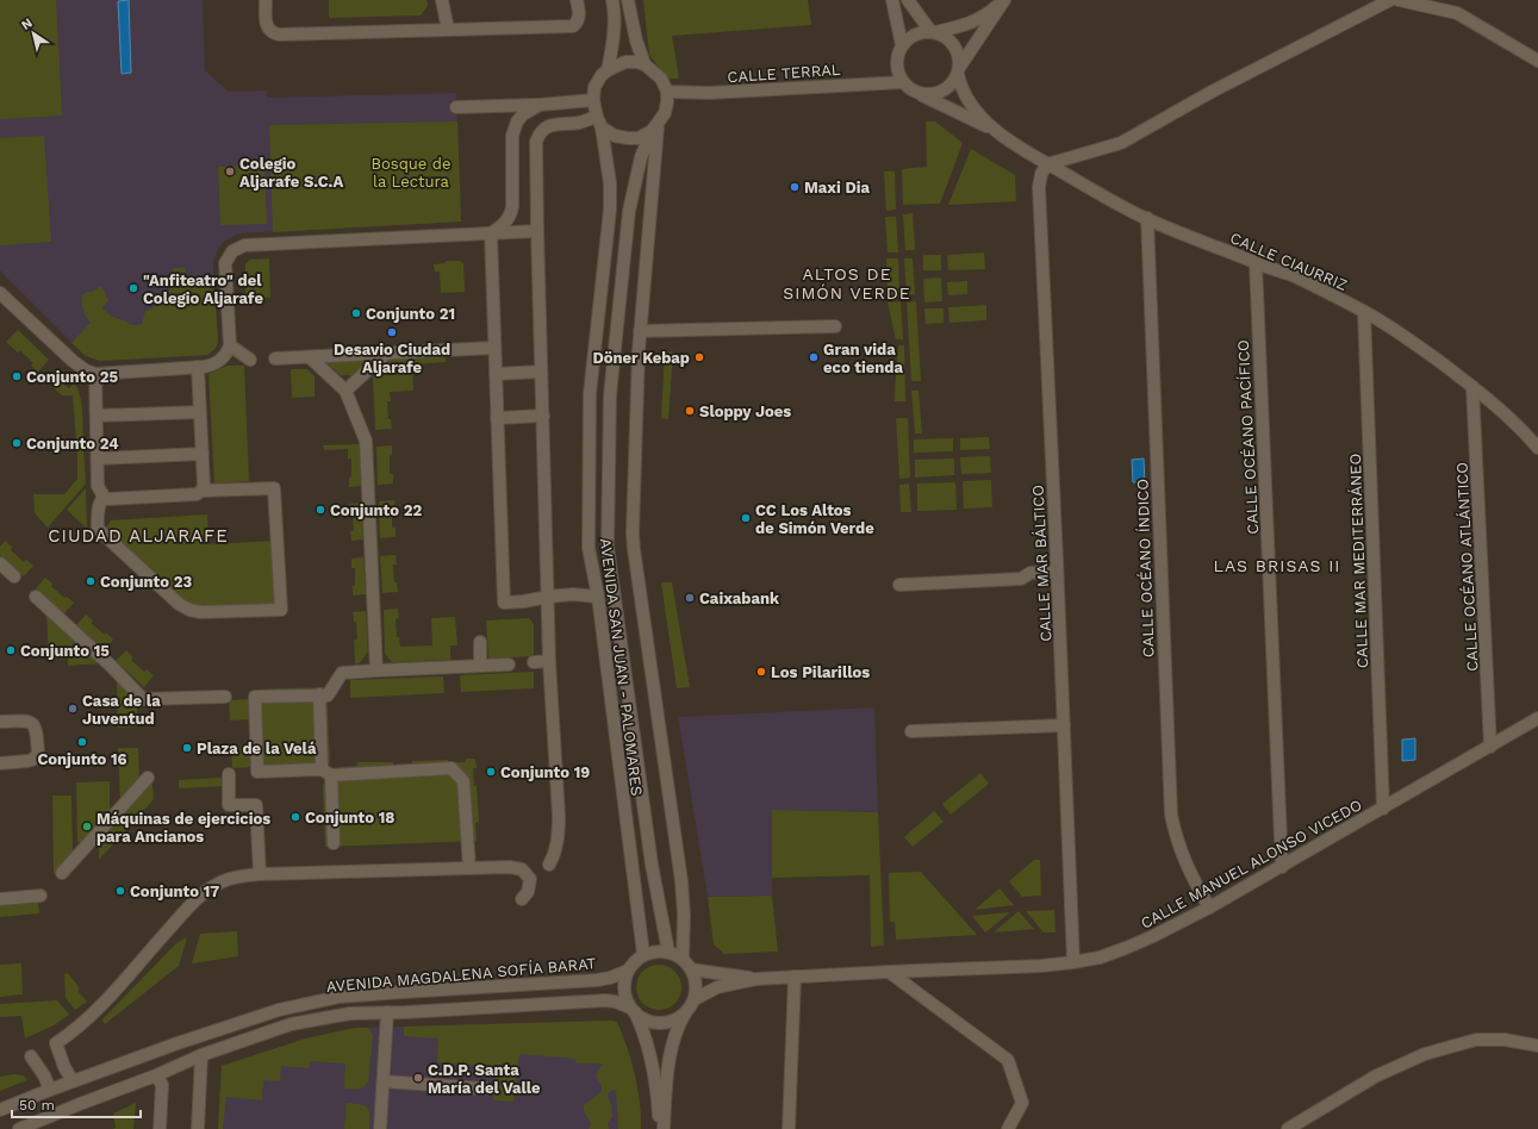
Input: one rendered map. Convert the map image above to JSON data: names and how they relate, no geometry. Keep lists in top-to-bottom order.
{
  "streets": {
    "street": [
      "CALLE TERRAL",
      "CALLE CIAURRIZ",
      "CALLE OCÉANO PACÍFICO",
      "CALLE MAR MEDITERRÁNEO",
      "CALLE MAR BÁLTICO",
      "CALLE OCÉANO ATLÁNTICO",
      "CALLE OCÉANO ÍNDICO",
      "AVENIDA SAN JUAN - PALOMARES",
      "CALLE MANUEL ALONSO VICEDO",
      "AVENIDA MAGDALENA SOFÍA BARAT"
    ]
  },
  "crossings": [
    ["CALLE TERRAL", "CALLE CIAURRIZ"],
    ["CALLE TERRAL", "AVENIDA SAN JUAN - PALOMARES"],
    ["CALLE CIAURRIZ", "CALLE OCÉANO PACÍFICO"],
    ["CALLE CIAURRIZ", "CALLE MAR MEDITERRÁNEO"],
    ["CALLE CIAURRIZ", "CALLE MAR BÁLTICO"],
    ["CALLE CIAURRIZ", "CALLE OCÉANO ATLÁNTICO"],
    ["CALLE CIAURRIZ", "CALLE OCÉANO ÍNDICO"],
    ["CALLE OCÉANO PACÍFICO", "CALLE MANUEL ALONSO VICEDO"],
    ["CALLE MAR MEDITERRÁNEO", "CALLE MANUEL ALONSO VICEDO"],
    ["CALLE MAR BÁLTICO", "CALLE MANUEL ALONSO VICEDO"],
    ["CALLE OCÉANO ATLÁNTICO", "CALLE MANUEL ALONSO VICEDO"],
    ["CALLE OCÉANO ÍNDICO", "CALLE MANUEL ALONSO VICEDO"],
    ["AVENIDA SAN JUAN - PALOMARES", "CALLE MANUEL ALONSO VICEDO"],
    ["AVENIDA SAN JUAN - PALOMARES", "AVENIDA MAGDALENA SOFÍA BARAT"],
    ["CALLE MANUEL ALONSO VICEDO", "AVENIDA MAGDALENA SOFÍA BARAT"]
  ],
  "districts": ["ALTOS DE SIMÓN VERDE", "CIUDAD ALJARAFE", "LAS BRISAS II"],
  "parks": ["Bosque de la Lectura"],
  "places": [
    "Colegio Aljarafe S.C.A",
    "Maxi Dia",
    "\"Anfiteatro\" del Colegio Aljarafe",
    "Conjunto 21",
    "Desavio Ciudad Aljarafe",
    "Döner Kebap",
    "Gran vida eco tienda",
    "Conjunto 25",
    "Sloppy Joes",
    "Conjunto 24",
    "Conjunto 22",
    "CC Los Altos de Simón Verde",
    "Conjunto 23",
    "Caixabank",
    "Conjunto 15",
    "Los Pilarillos",
    "Casa de la Juventud",
    "Conjunto 16",
    "Plaza de la Velá",
    "Conjunto 19",
    "Conjunto 18",
    "Máquinas de ejercicios para Ancianos",
    "Conjunto 17",
    "C.D.P. Santa María del Valle"
  ],
  "scale_bar": "50 m",
  "north": "top left"
}
